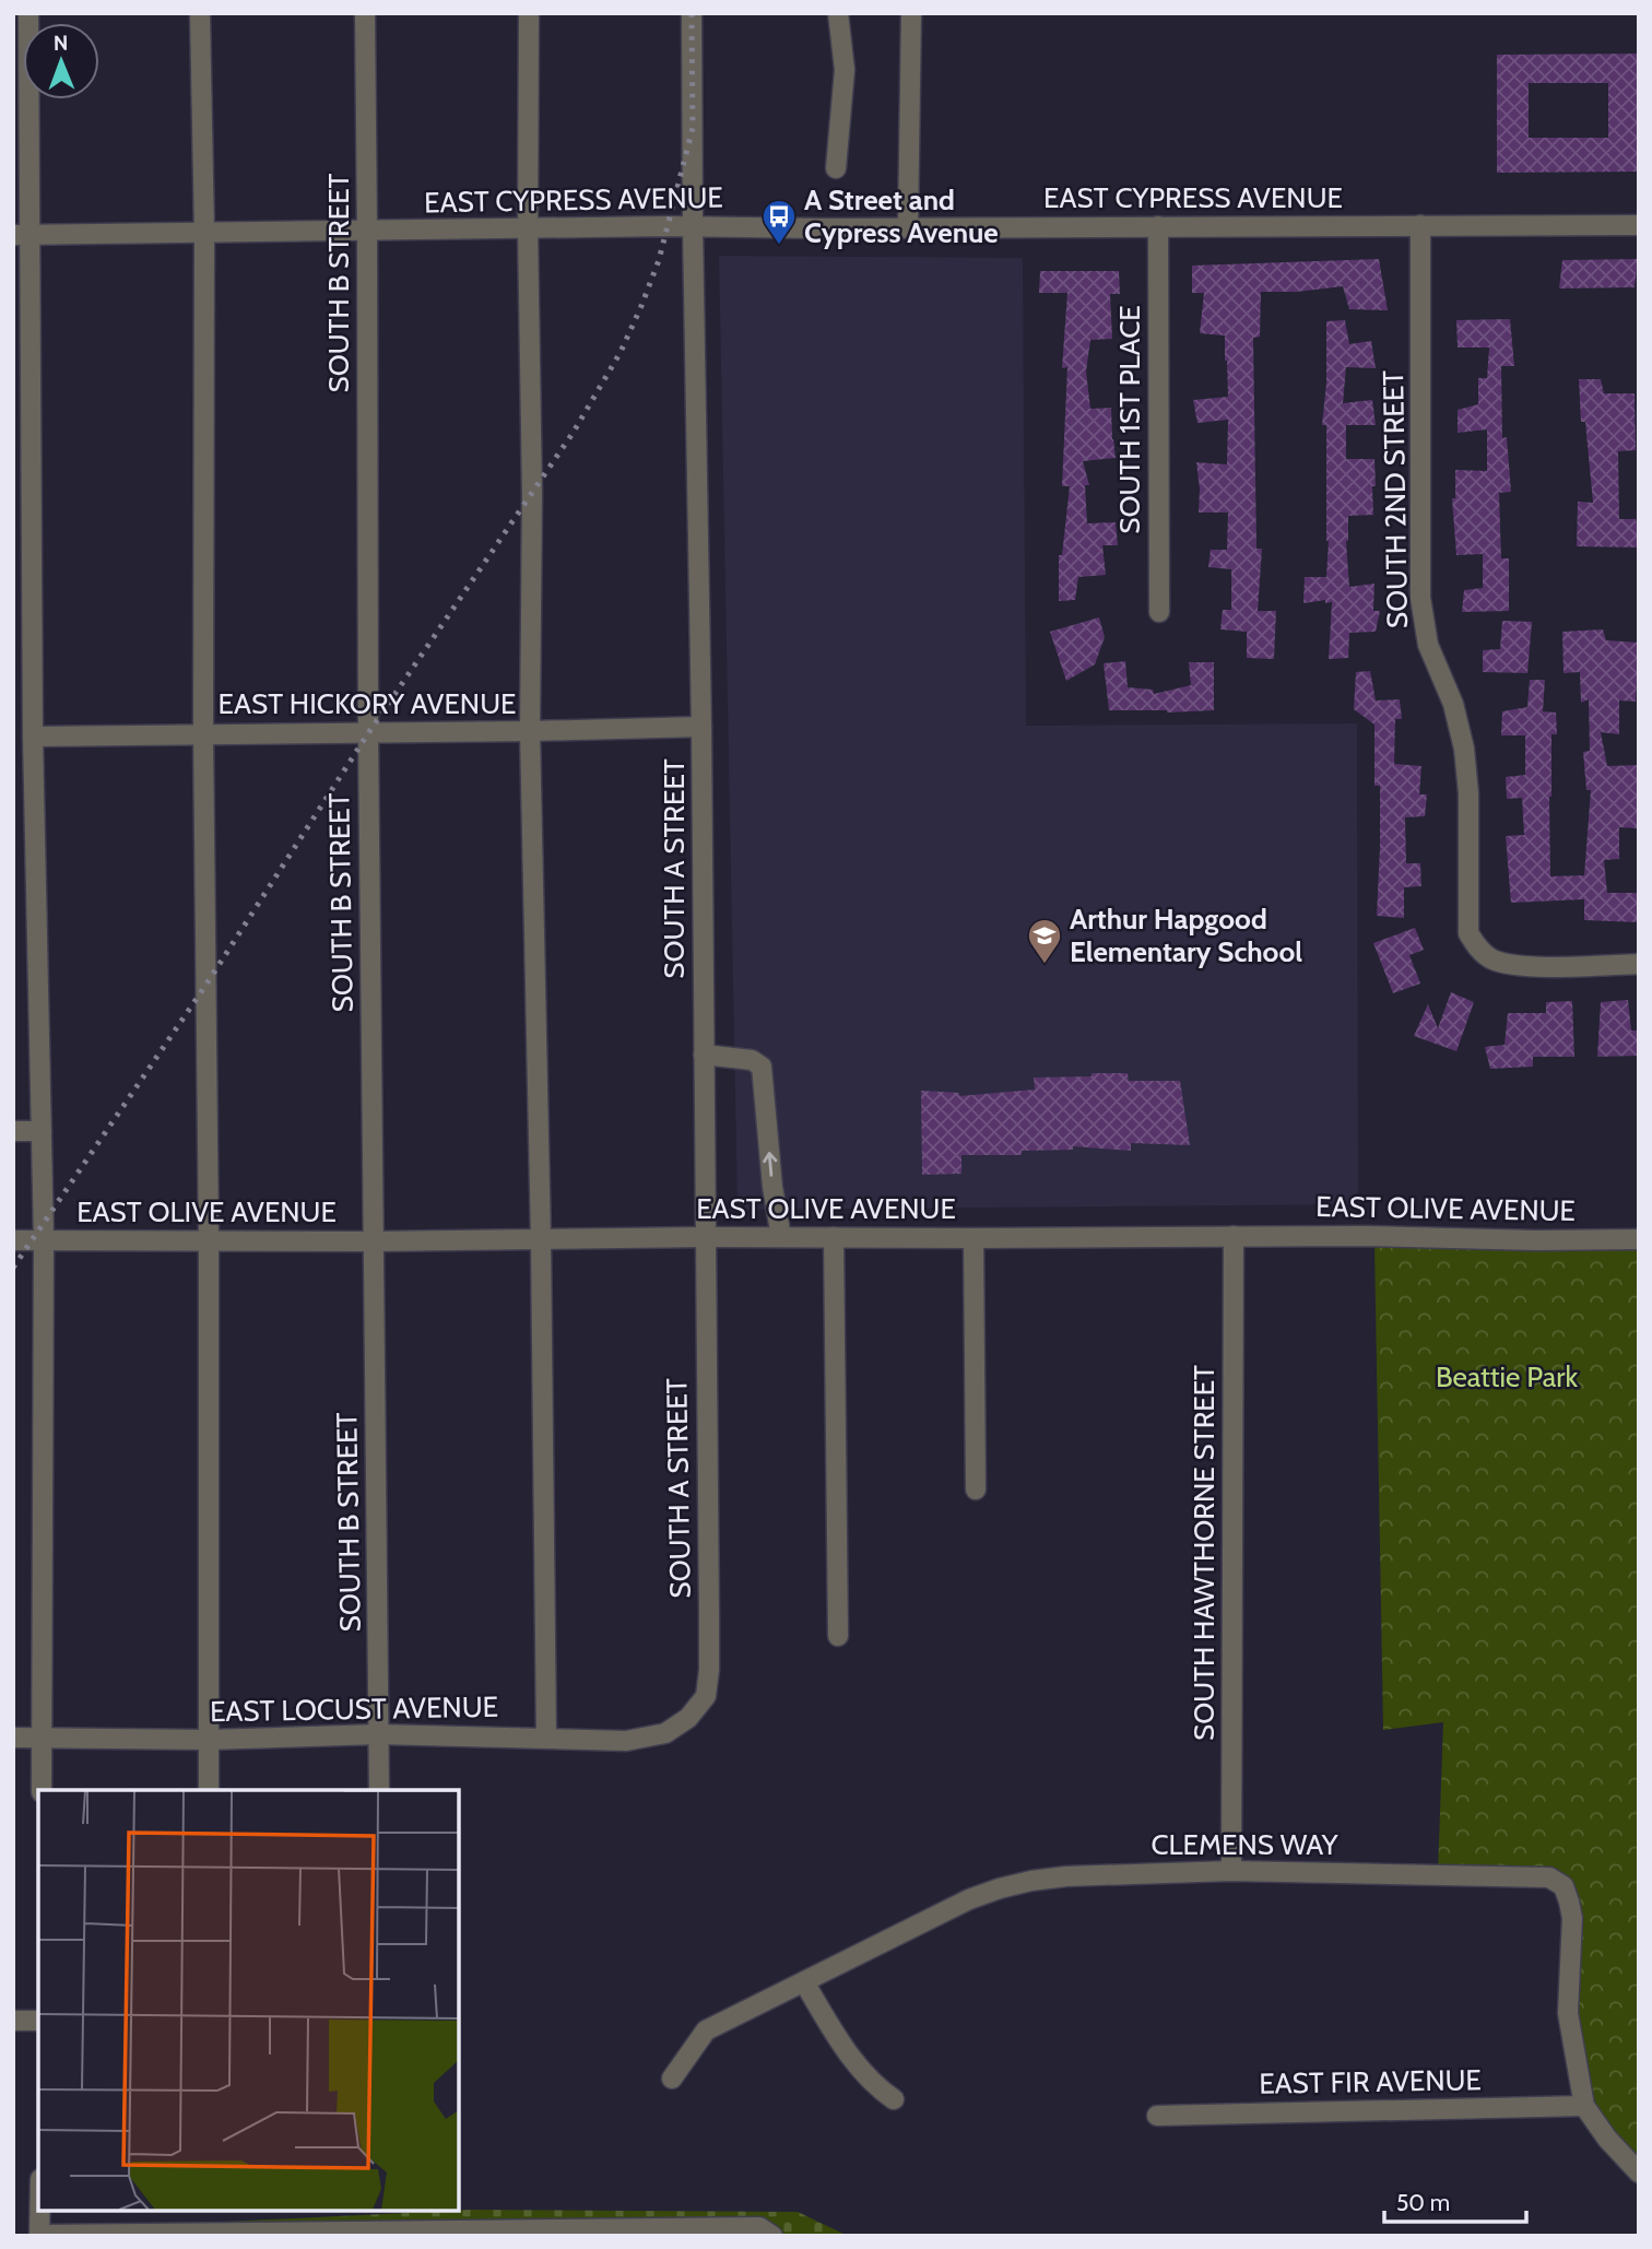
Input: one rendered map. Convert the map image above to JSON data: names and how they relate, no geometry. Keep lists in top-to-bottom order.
{
  "streets": {
    "street": [
      "EAST CYPRESS AVENUE",
      "SOUTH B STREET",
      "SOUTH 1ST PLACE",
      "SOUTH 2ND STREET",
      "EAST HICKORY AVENUE",
      "SOUTH A STREET",
      "EAST OLIVE AVENUE",
      "SOUTH HAWTHORNE STREET",
      "EAST LOCUST AVENUE",
      "CLEMENS WAY",
      "EAST FIR AVENUE"
    ]
  },
  "crossings": [
    ["EAST CYPRESS AVENUE", "SOUTH B STREET"],
    ["EAST CYPRESS AVENUE", "SOUTH 1ST PLACE"],
    ["EAST CYPRESS AVENUE", "SOUTH 2ND STREET"],
    ["EAST CYPRESS AVENUE", "SOUTH A STREET"],
    ["SOUTH B STREET", "EAST HICKORY AVENUE"],
    ["SOUTH B STREET", "EAST OLIVE AVENUE"],
    ["SOUTH B STREET", "EAST LOCUST AVENUE"],
    ["EAST HICKORY AVENUE", "SOUTH A STREET"],
    ["SOUTH A STREET", "EAST OLIVE AVENUE"],
    ["SOUTH A STREET", "EAST LOCUST AVENUE"],
    ["EAST OLIVE AVENUE", "SOUTH HAWTHORNE STREET"],
    ["SOUTH HAWTHORNE STREET", "CLEMENS WAY"],
    ["CLEMENS WAY", "EAST FIR AVENUE"]
  ],
  "parks": ["Beattie Park"],
  "places": {
    "bus stop": ["A Street and Cypress Avenue"],
    "school or university": ["Arthur Hapgood Elementary School"]
  },
  "scale_bar": "50 m",
  "north": "top"
}
